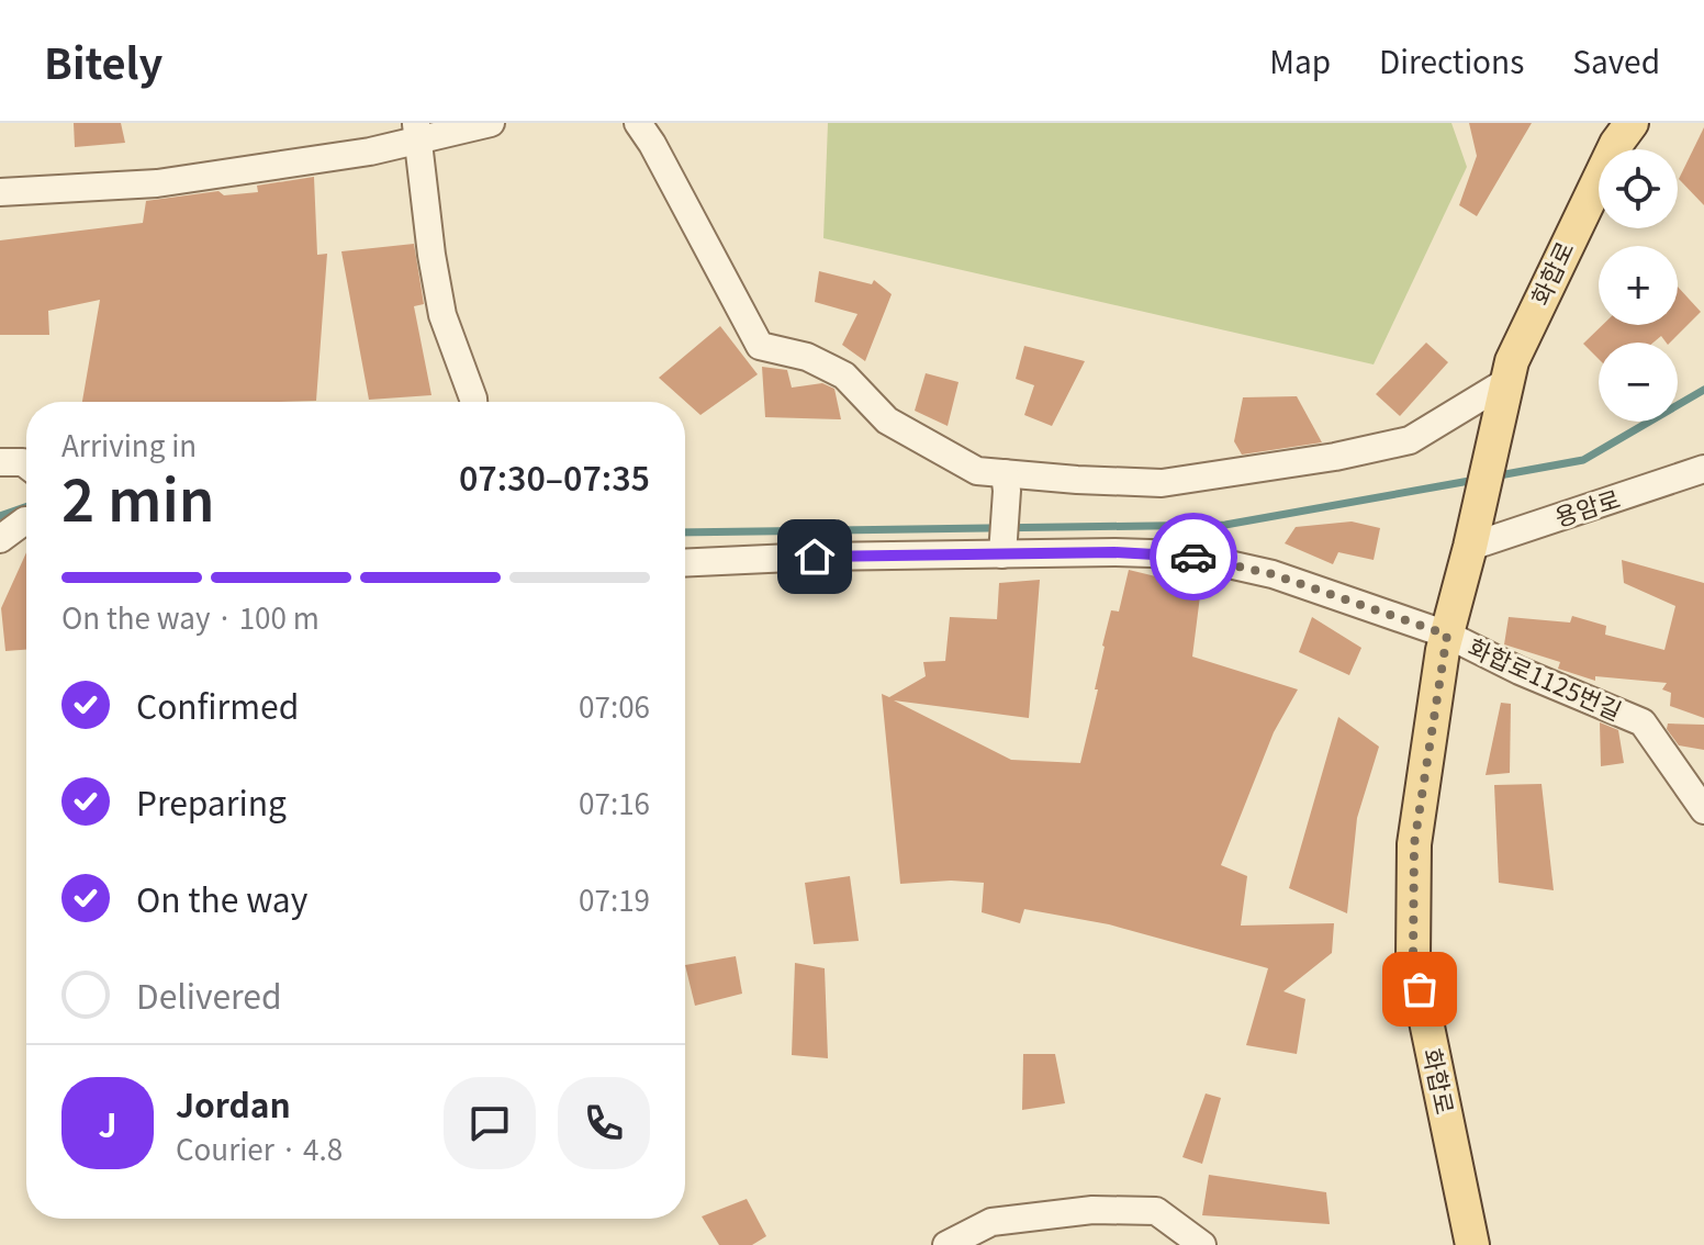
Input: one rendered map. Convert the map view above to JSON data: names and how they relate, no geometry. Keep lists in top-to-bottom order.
{
  "streets": {
    "main road": ["화합로"],
    "street": ["용암로", "화합로1125번길"]
  },
  "crossings": [
    ["화합로", "용암로"],
    ["화합로", "화합로1125번길"]
  ],
  "page": {
    "header": "Bitely",
    "nav": ["Map", "Directions", "Saved"],
    "map_buttons": ["+", "−"],
    "heading": ["2 min", "Arriving in", "07:30–07:35"],
    "panel": ["Jordan", "Courier · 4.8"],
    "bar": "On the way · 100 m",
    "list": [
      ["Confirmed", "07:06"],
      ["Preparing", "07:16"],
      ["On the way", "07:19"],
      "Delivered"
    ],
    "round": "J"
  }
}
